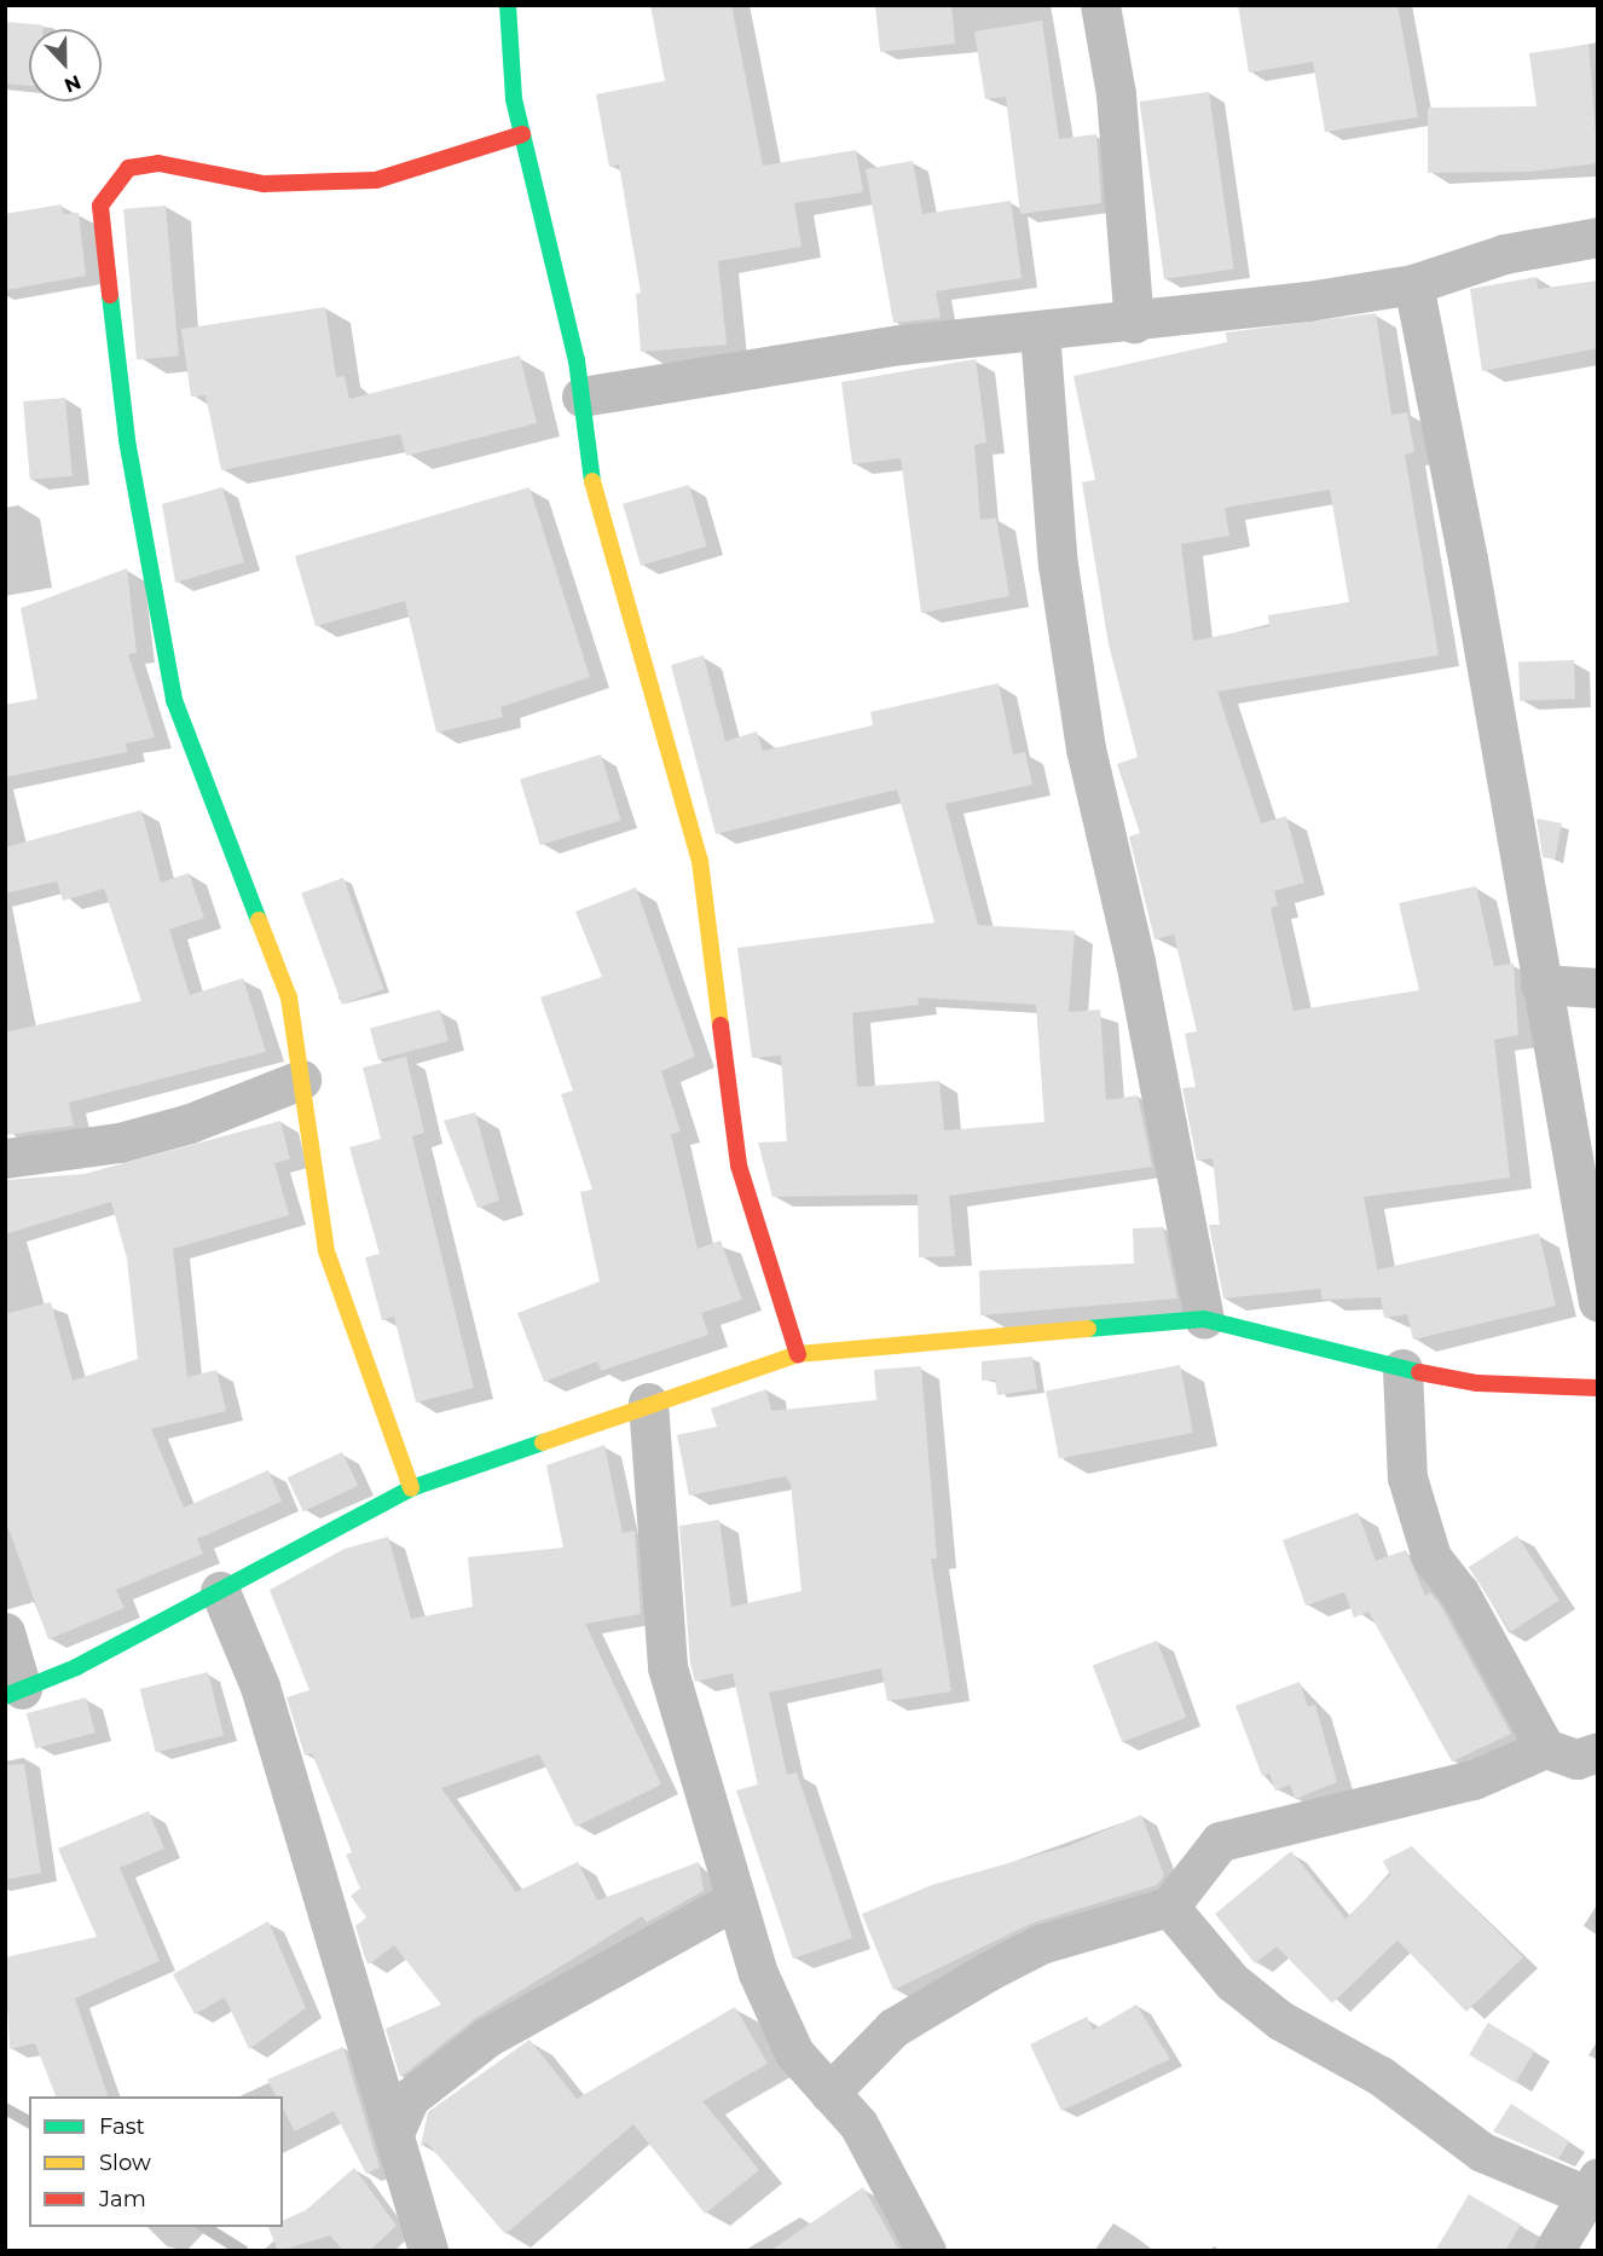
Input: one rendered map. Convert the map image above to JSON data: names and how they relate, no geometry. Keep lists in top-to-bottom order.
{
  "legend": ["Fast", "Slow", "Jam"],
  "north": "bottom"
}
